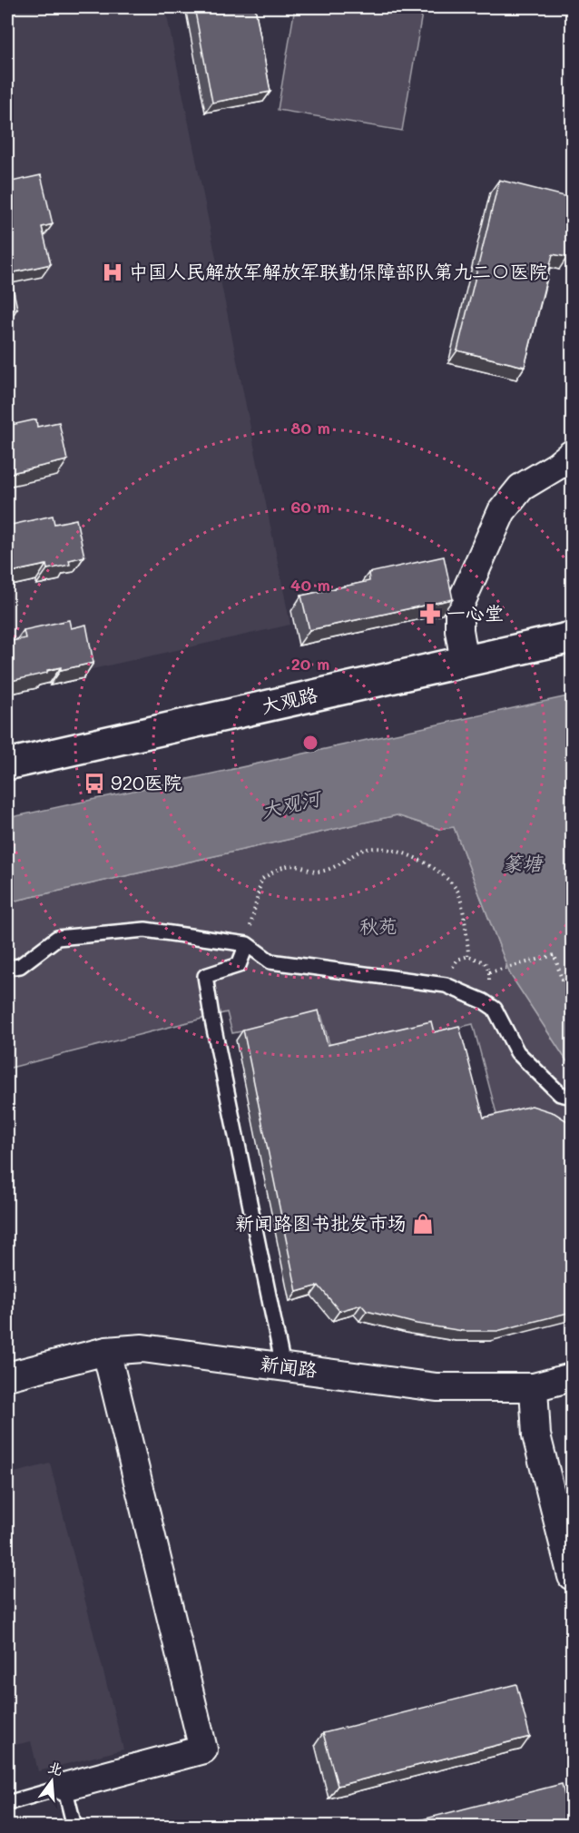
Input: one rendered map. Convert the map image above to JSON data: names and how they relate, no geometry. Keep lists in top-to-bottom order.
{
  "streets": {
    "main road": ["大观路"],
    "street": ["新闻路"]
  },
  "water": ["大观河", "篆塘"],
  "parks": ["秋苑"],
  "places": {
    "hospital": ["中国人民解放军解放军联勤保障部队第九二〇医院"],
    "pharmacy": ["一心堂"],
    "bus stop": ["920医院"],
    "shop": ["新闻路图书批发市场"]
  },
  "north": "top",
  "rings": [
    "80 m",
    "60 m",
    "40 m",
    "20 m"
  ]
}
